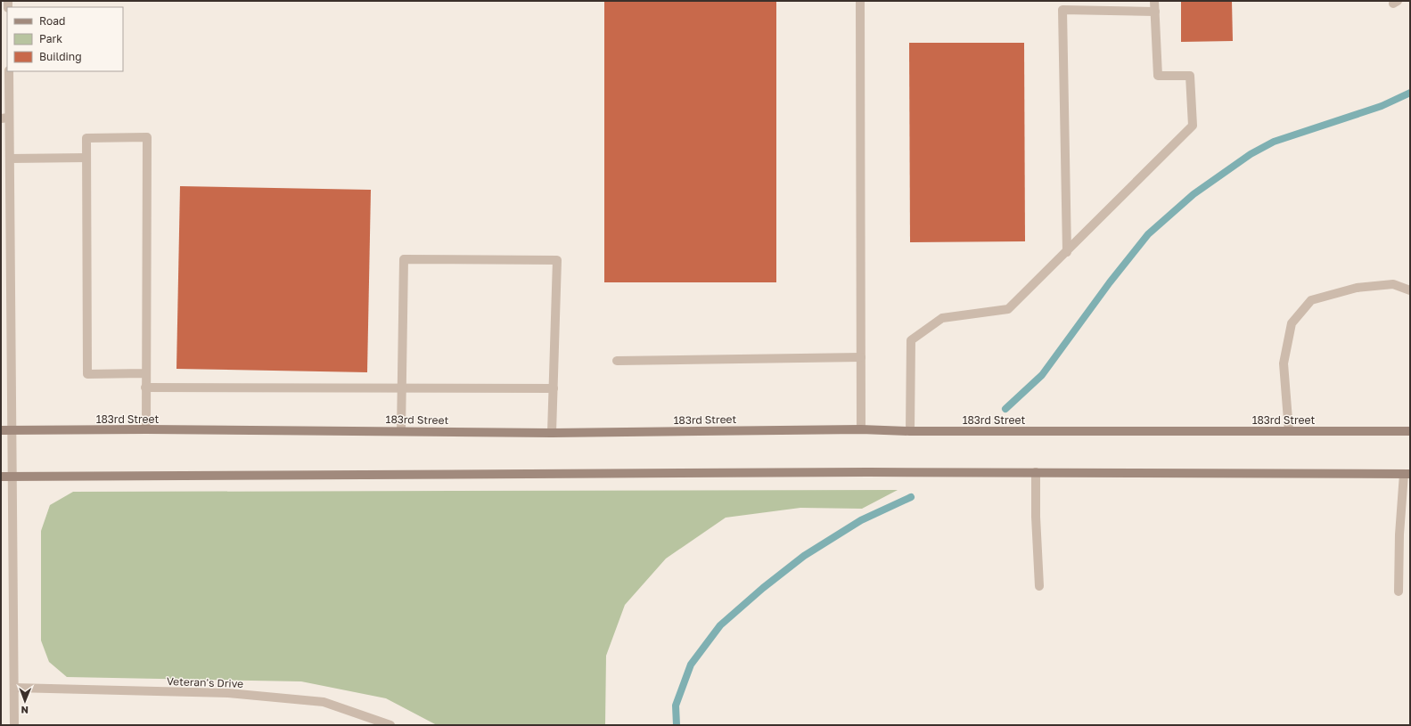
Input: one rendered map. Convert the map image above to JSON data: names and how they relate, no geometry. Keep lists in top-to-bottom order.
{
  "streets": {
    "street": ["183rd Street", "Veteran's Drive"]
  },
  "legend": ["Road", "Park", "Building"],
  "north": "bottom"
}
